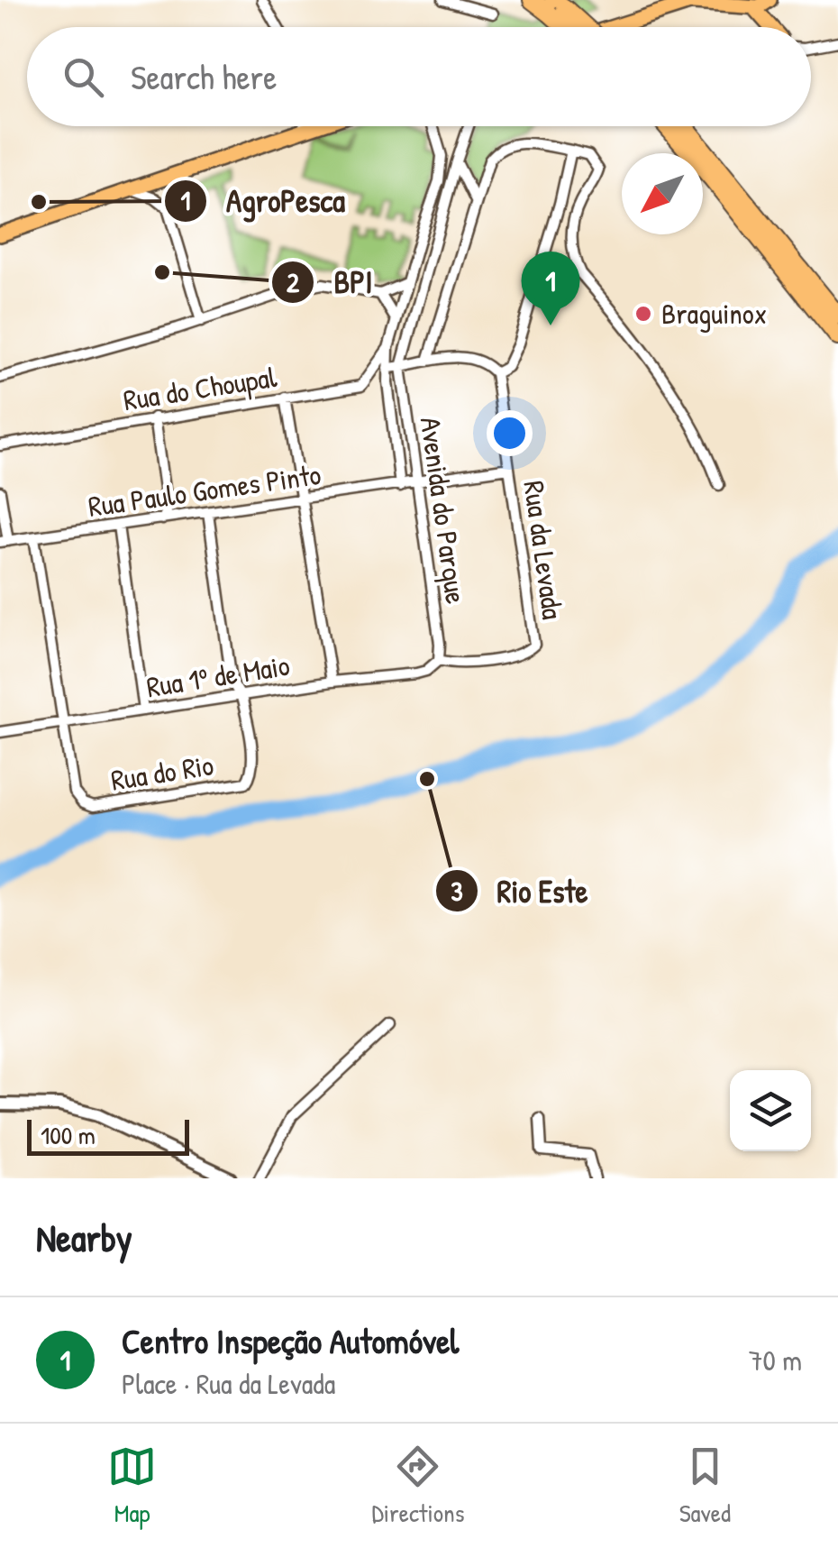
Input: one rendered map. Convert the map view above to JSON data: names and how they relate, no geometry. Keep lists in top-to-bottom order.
{
  "streets": {
    "street": [
      "Rua do Choupal",
      "Rua Paulo Gomes Pinto",
      "Avenida do Parque",
      "Rua da Levada",
      "Rua 1º de Maio",
      "Rua do Rio"
    ]
  },
  "crossings": [
    ["Rua do Choupal", "Avenida do Parque"],
    ["Rua Paulo Gomes Pinto", "Avenida do Parque"],
    ["Rua Paulo Gomes Pinto", "Rua da Levada"],
    ["Avenida do Parque", "Rua da Levada"],
    ["Avenida do Parque", "Rua 1º de Maio"],
    ["Rua da Levada", "Rua 1º de Maio"],
    ["Rua 1º de Maio", "Rua do Rio"]
  ],
  "places": [
    "AgroPesca",
    "BPI",
    "Braguinox",
    "Rio Este"
  ],
  "scale_bar": "100 m",
  "north": "bottom left",
  "page": {
    "search": "Search here",
    "pins": "1",
    "scale": "100 m",
    "heading": "Nearby",
    "list": [
      {
        "mark": "1",
        "name": "Centro Inspeção Automóvel",
        "note": "Place · Rua da Levada",
        "value": "70 m"
      }
    ],
    "nav": ["Map", "Directions", "Saved"]
  }
}
